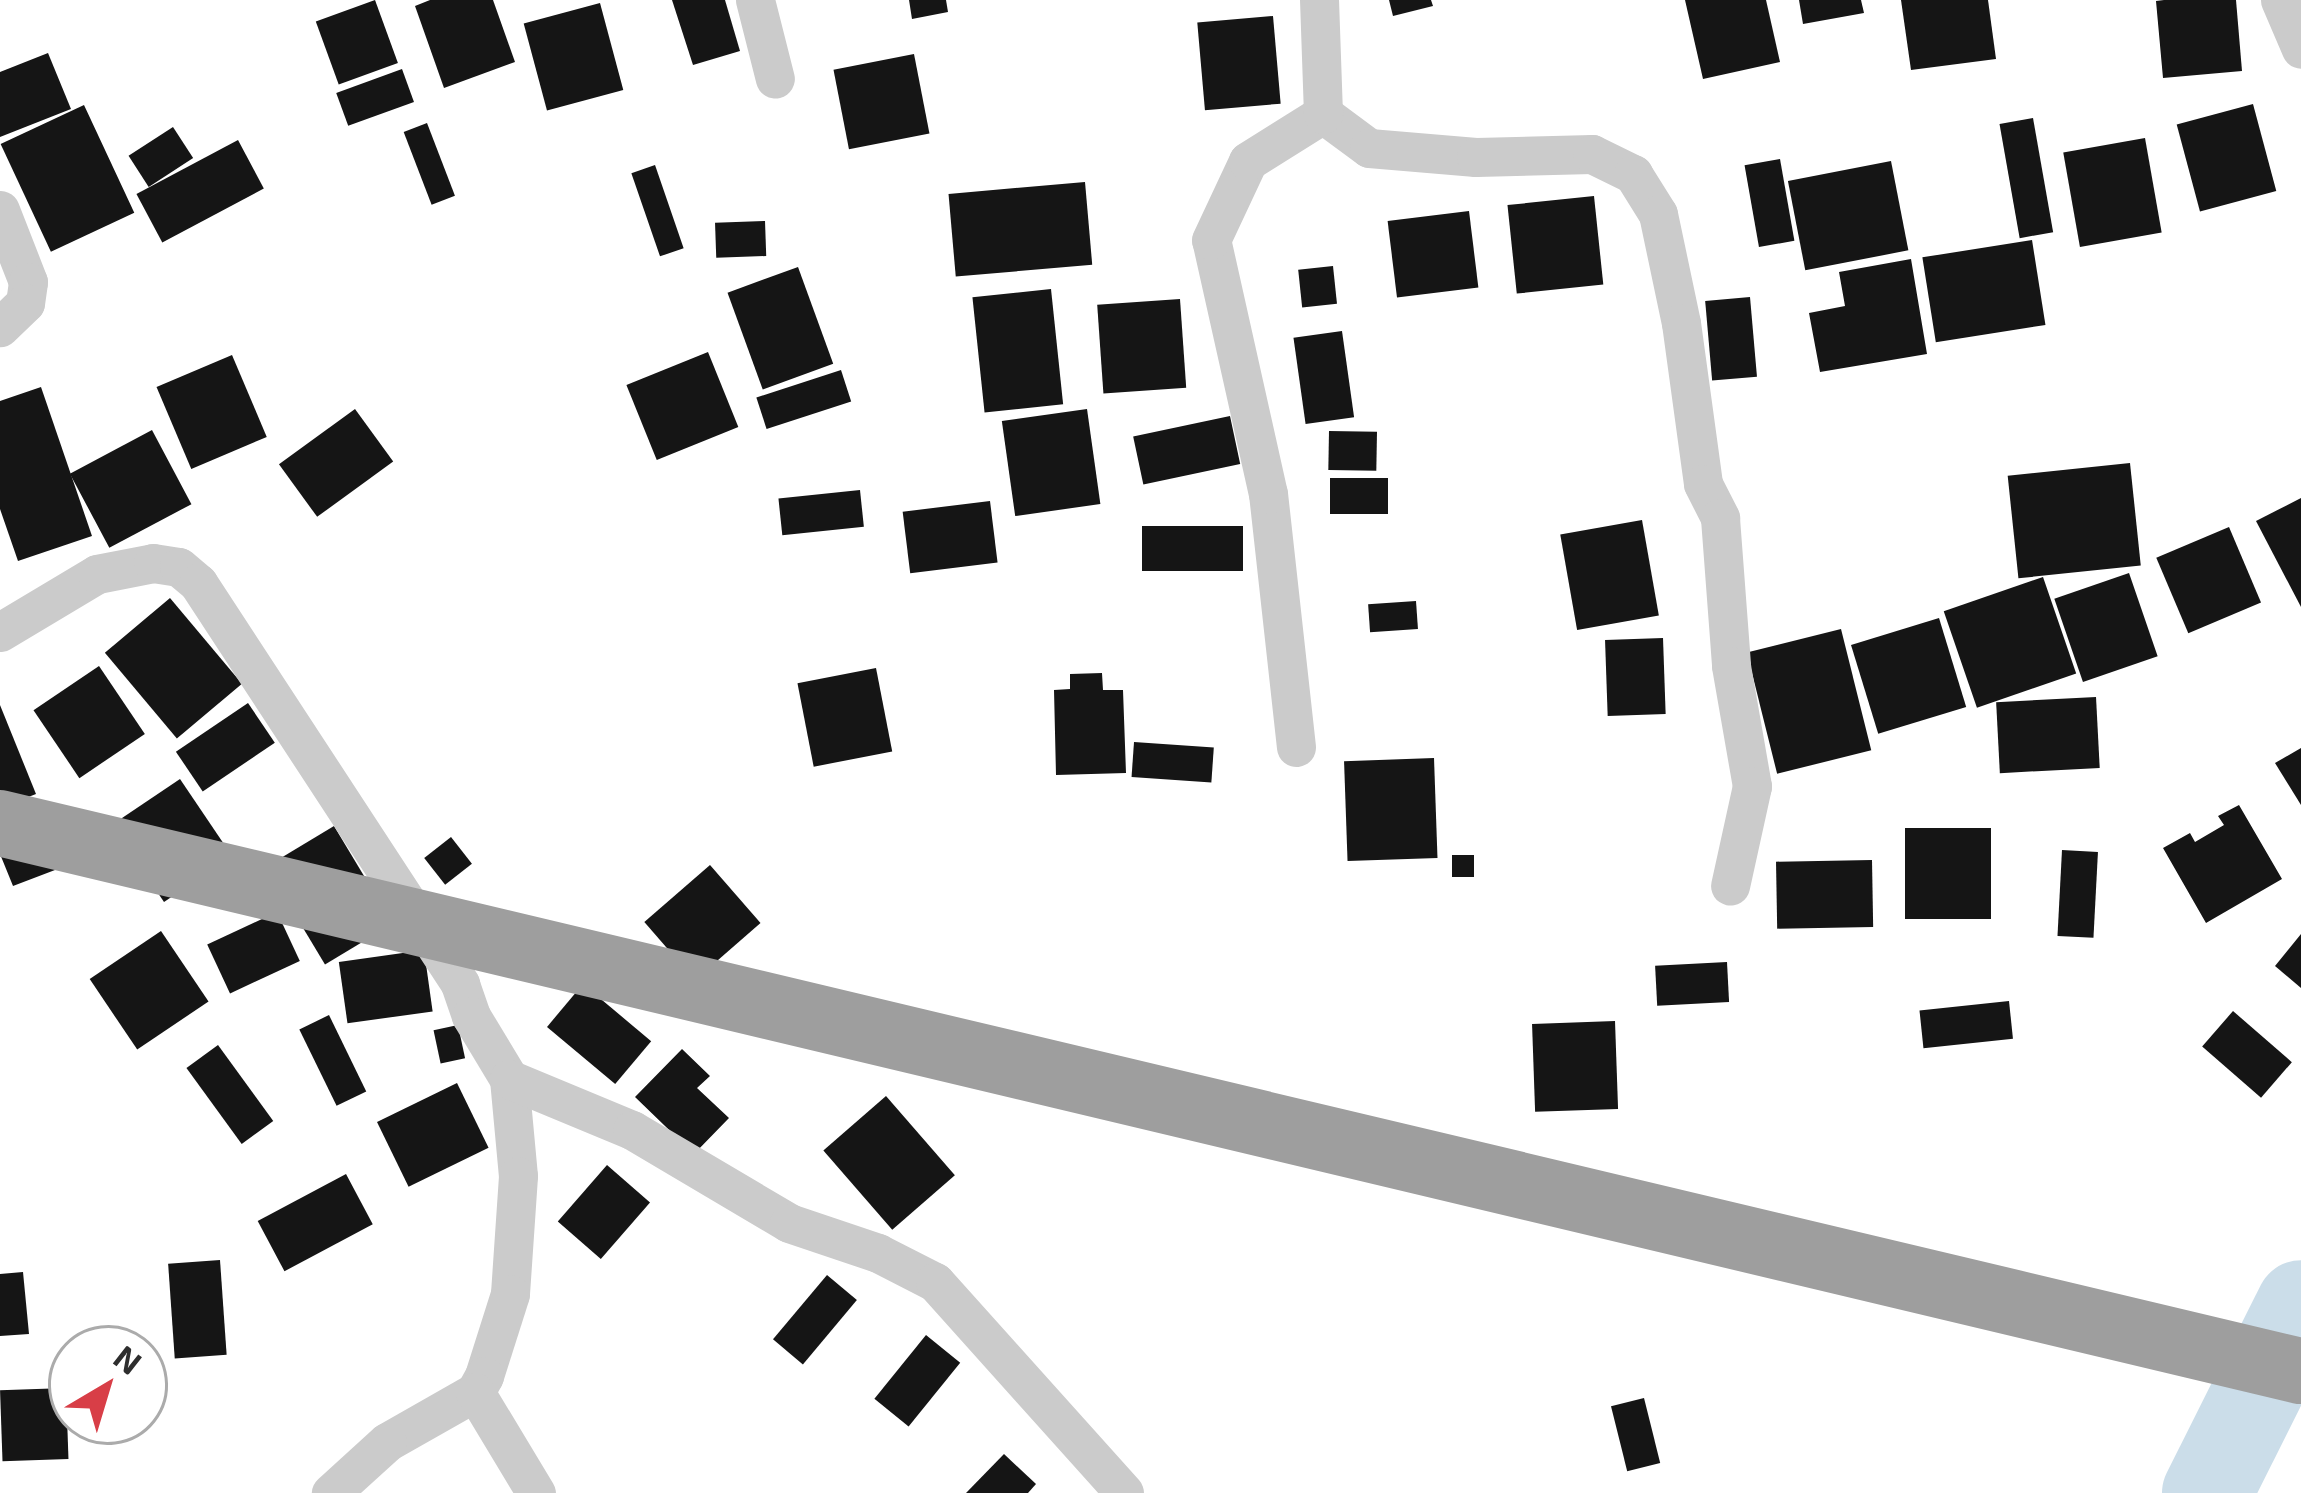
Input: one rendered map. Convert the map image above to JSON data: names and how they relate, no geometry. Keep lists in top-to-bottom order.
{
  "north": "top right"
}
